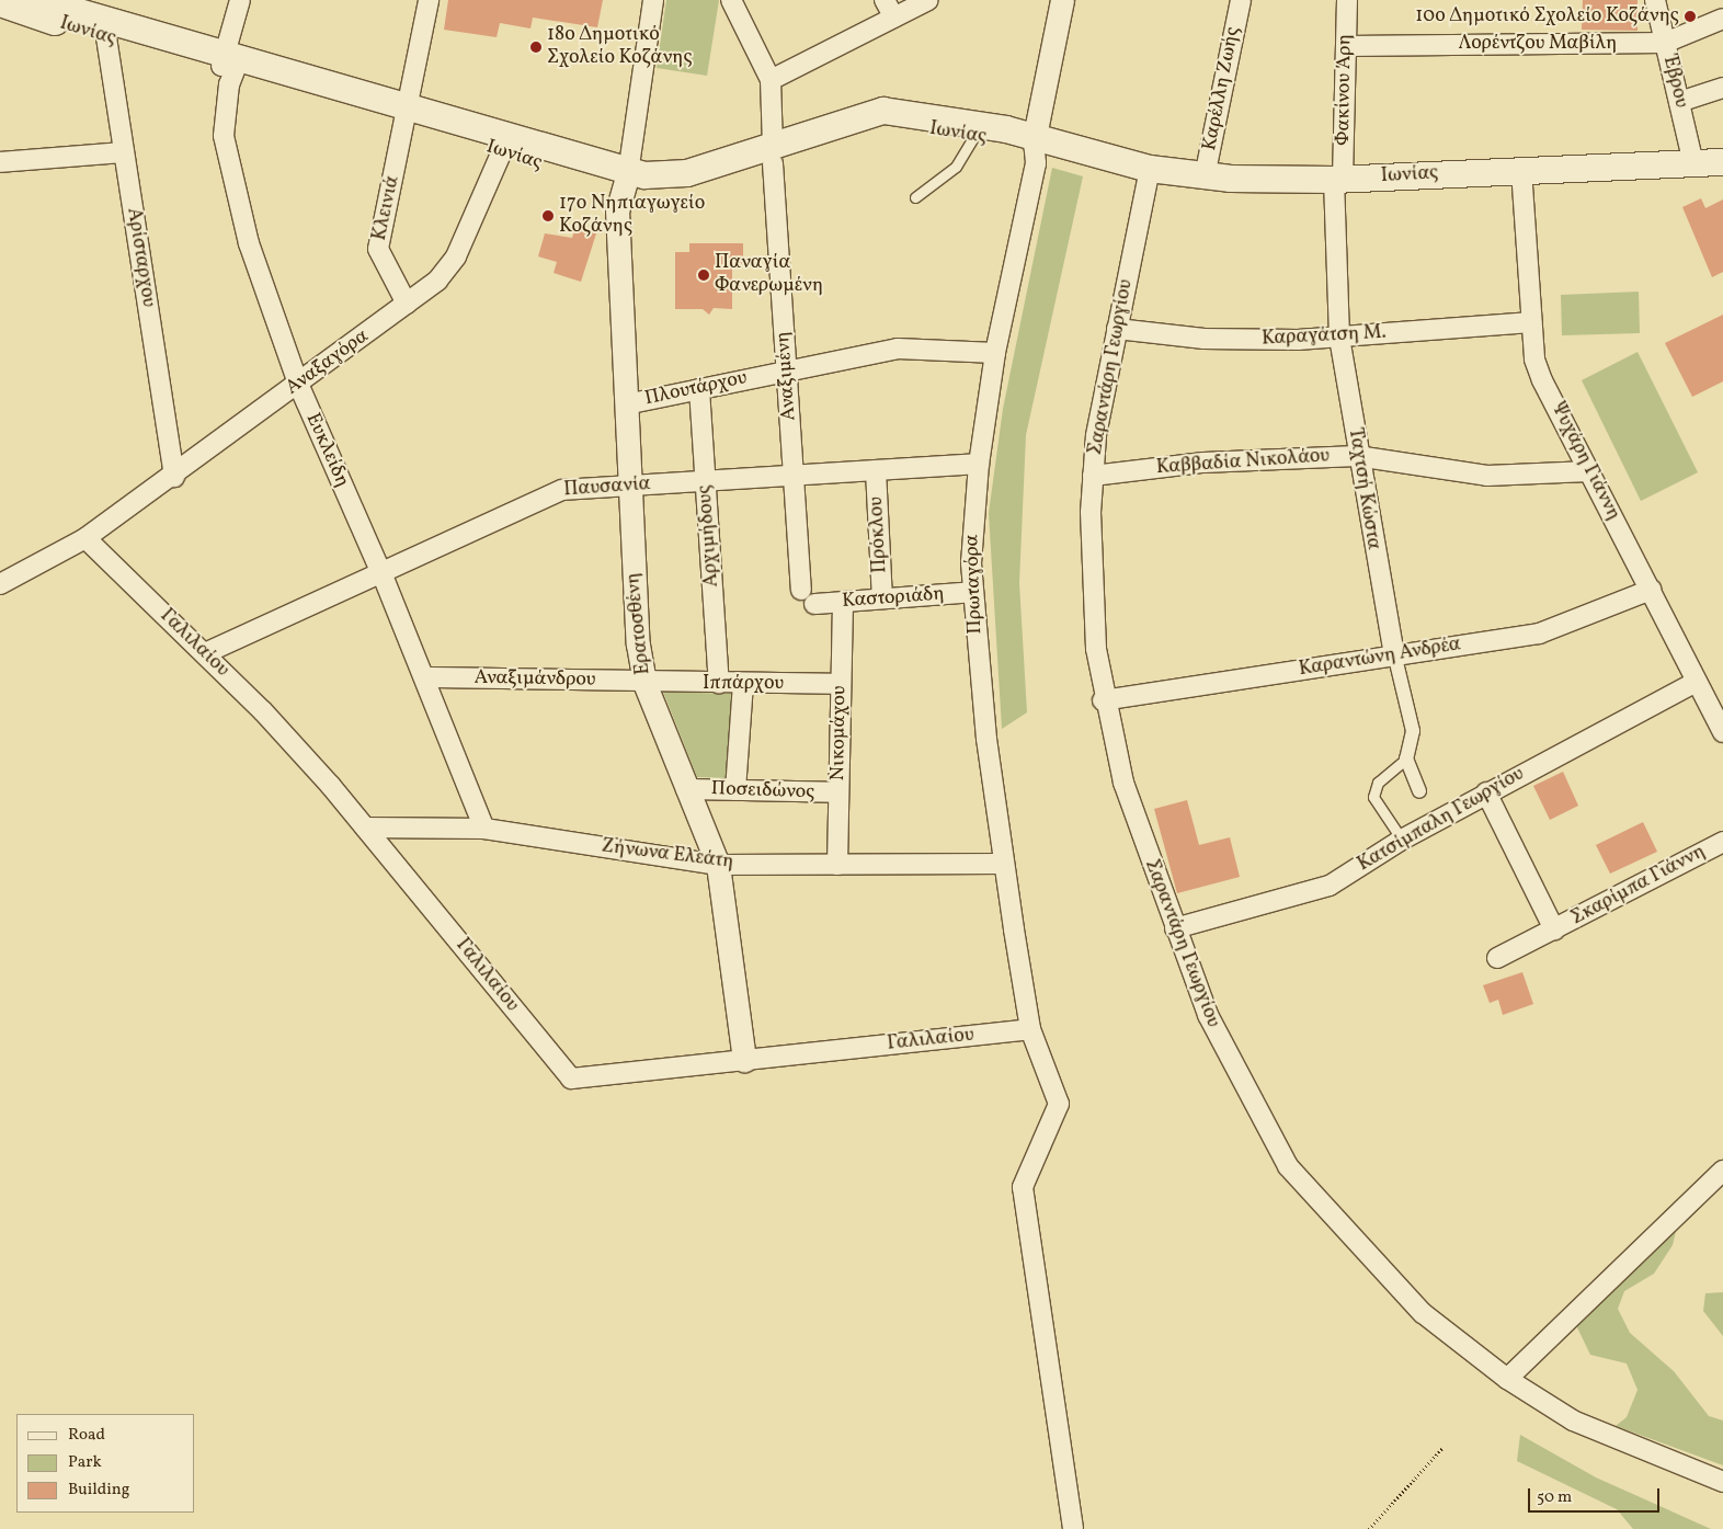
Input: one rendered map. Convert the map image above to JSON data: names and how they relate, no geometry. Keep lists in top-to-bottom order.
{
  "streets": {
    "main road": ["Ιωνίας"],
    "street": [
      "Λορέντζου Μαβίλη",
      "Έβρου",
      "Καρέλλη Ζωής",
      "Φακίνου Άρη",
      "Κλεινιά",
      "Αρίσταρχου",
      "Καραγάτση Μ.",
      "Αναξαγόρα",
      "Σαραντάρη Γεωργίου",
      "Αναξιμένη",
      "Πλουτάρχου",
      "Ευκλείδη",
      "Ψυχάρη Γιάννη",
      "Καββαδία Νικολάου",
      "Παυσανία",
      "Ταχτσή Κώστα",
      "Πρόκλου",
      "Αρχιμήδους",
      "Πρωταγόρα",
      "Καστοριάδη",
      "Ερατοσθένη",
      "Γαλιλαίου",
      "Καραντώνη Ανδρέα",
      "Αναξιμάνδρου",
      "Ιππάρχου",
      "Νικομάχου",
      "Ποσειδώνος",
      "Κατσίμπαλη Γεωργίου",
      "Ζήνωνα Ελεάτη",
      "Σκαρίμπα Γιάννη"
    ]
  },
  "crossings": [
    ["Ιωνίας", "Έβρου"],
    ["Ιωνίας", "Καρέλλη Ζωής"],
    ["Ιωνίας", "Φακίνου Άρη"],
    ["Ιωνίας", "Κλεινιά"],
    ["Ιωνίας", "Αρίσταρχου"],
    ["Ιωνίας", "Αναξαγόρα"],
    ["Ιωνίας", "Σαραντάρη Γεωργίου"],
    ["Ιωνίας", "Αναξιμένη"],
    ["Ιωνίας", "Ευκλείδη"],
    ["Ιωνίας", "Ψυχάρη Γιάννη"],
    ["Ιωνίας", "Ταχτσή Κώστα"],
    ["Ιωνίας", "Πρωταγόρα"],
    ["Ιωνίας", "Ερατοσθένη"],
    ["Λορέντζου Μαβίλη", "Έβρου"],
    ["Λορέντζου Μαβίλη", "Φακίνου Άρη"],
    ["Φακίνου Άρη", "Ταχτσή Κώστα"],
    ["Κλεινιά", "Αναξαγόρα"],
    ["Αρίσταρχου", "Αναξαγόρα"],
    ["Καραγάτση Μ.", "Σαραντάρη Γεωργίου"],
    ["Καραγάτση Μ.", "Ψυχάρη Γιάννη"],
    ["Καραγάτση Μ.", "Ταχτσή Κώστα"],
    ["Αναξαγόρα", "Ευκλείδη"],
    ["Αναξαγόρα", "Γαλιλαίου"],
    ["Σαραντάρη Γεωργίου", "Καββαδία Νικολάου"],
    ["Σαραντάρη Γεωργίου", "Καραντώνη Ανδρέα"],
    ["Σαραντάρη Γεωργίου", "Κατσίμπαλη Γεωργίου"],
    ["Αναξιμένη", "Πλουτάρχου"],
    ["Αναξιμένη", "Παυσανία"],
    ["Αναξιμένη", "Καστοριάδη"],
    ["Πλουτάρχου", "Αρχιμήδους"],
    ["Πλουτάρχου", "Πρωταγόρα"],
    ["Πλουτάρχου", "Ερατοσθένη"],
    ["Ευκλείδη", "Παυσανία"],
    ["Ευκλείδη", "Αναξιμάνδρου"],
    ["Ευκλείδη", "Ζήνωνα Ελεάτη"],
    ["Ψυχάρη Γιάννη", "Καββαδία Νικολάου"],
    ["Ψυχάρη Γιάννη", "Καραντώνη Ανδρέα"],
    ["Ψυχάρη Γιάννη", "Κατσίμπαλη Γεωργίου"],
    ["Καββαδία Νικολάου", "Ταχτσή Κώστα"],
    ["Παυσανία", "Πρόκλου"],
    ["Παυσανία", "Αρχιμήδους"],
    ["Παυσανία", "Πρωταγόρα"],
    ["Παυσανία", "Ερατοσθένη"],
    ["Παυσανία", "Γαλιλαίου"],
    ["Ταχτσή Κώστα", "Καραντώνη Ανδρέα"],
    ["Πρόκλου", "Καστοριάδη"],
    ["Αρχιμήδους", "Ιππάρχου"],
    ["Πρωταγόρα", "Καστοριάδη"],
    ["Πρωταγόρα", "Γαλιλαίου"],
    ["Πρωταγόρα", "Ζήνωνα Ελεάτη"],
    ["Καστοριάδη", "Νικομάχου"],
    ["Ερατοσθένη", "Γαλιλαίου"],
    ["Ερατοσθένη", "Αναξιμάνδρου"],
    ["Ερατοσθένη", "Ιππάρχου"],
    ["Ερατοσθένη", "Ποσειδώνος"],
    ["Ερατοσθένη", "Ζήνωνα Ελεάτη"],
    ["Γαλιλαίου", "Ζήνωνα Ελεάτη"],
    ["Αναξιμάνδρου", "Ιππάρχου"],
    ["Ιππάρχου", "Νικομάχου"],
    ["Νικομάχου", "Ποσειδώνος"],
    ["Νικομάχου", "Ζήνωνα Ελεάτη"],
    ["Κατσίμπαλη Γεωργίου", "Σκαρίμπα Γιάννη"]
  ],
  "places": [
    "10ο Δημοτικό Σχολείο Κοζάνης",
    "18ο Δημοτικό Σχολείο Κοζάνης",
    "17ο Νηπιαγωγείο Κοζάνης",
    "Παναγία Φανερωμένη"
  ],
  "legend": ["Road", "Park", "Building"],
  "scale_bar": "50 m"
}
